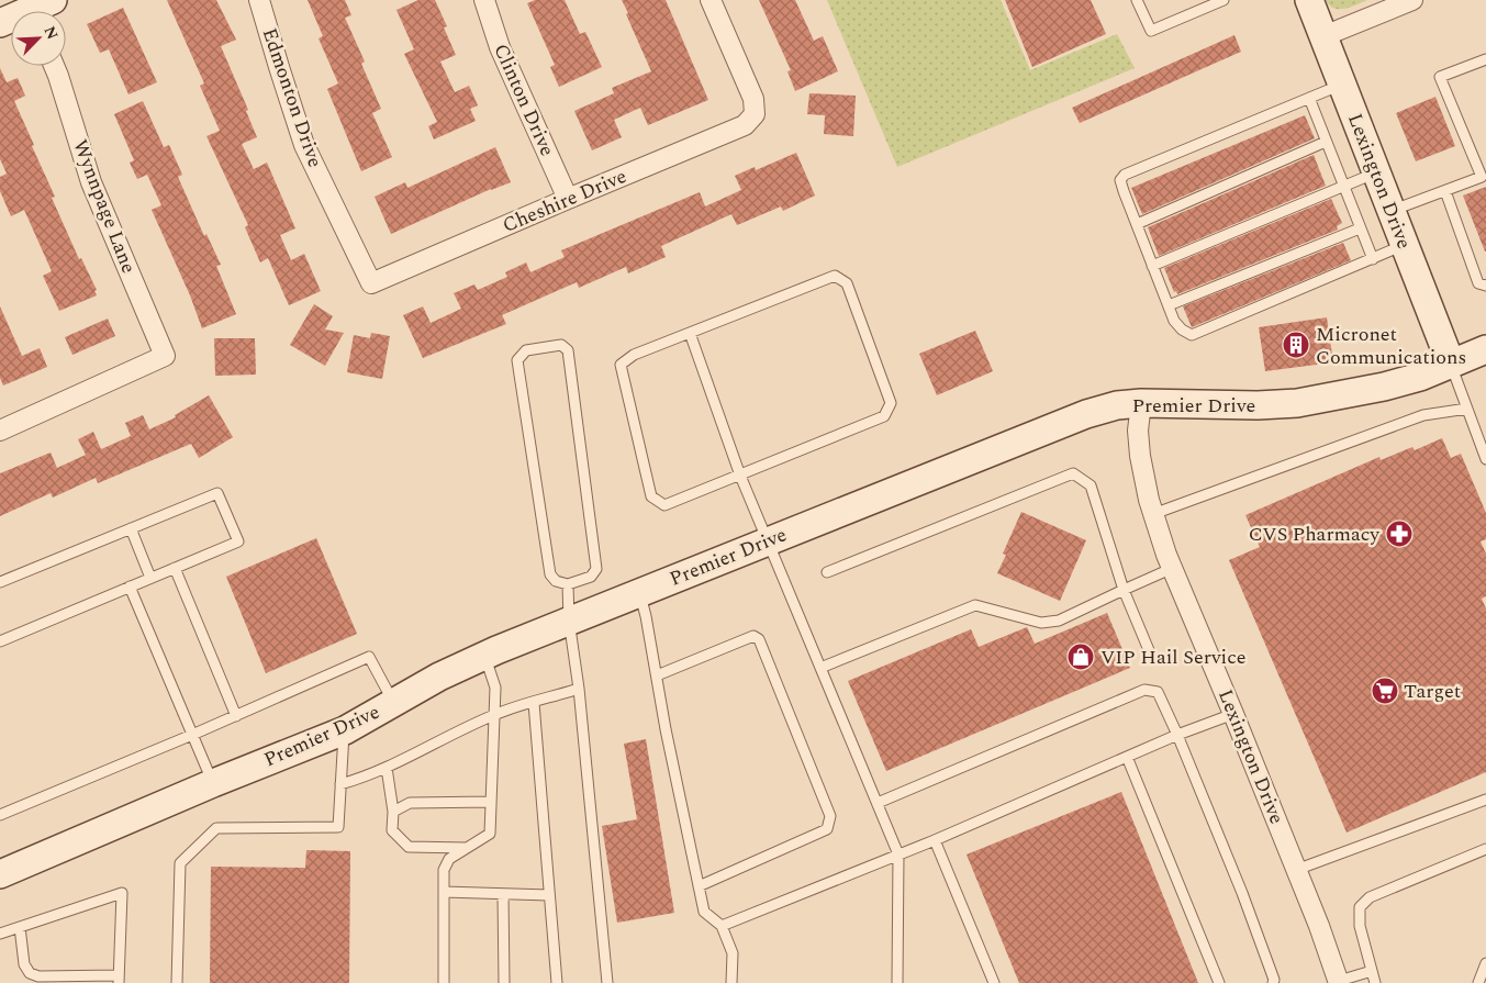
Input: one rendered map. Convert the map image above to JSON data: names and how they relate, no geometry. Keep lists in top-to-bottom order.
{
  "streets": {
    "street": [
      "Edmonton Drive",
      "Clinton Drive",
      "Lexington Drive",
      "Cheshire Drive",
      "Wynnpage Lane",
      "Premier Drive"
    ]
  },
  "crossings": [
    ["Edmonton Drive", "Cheshire Drive"],
    ["Clinton Drive", "Cheshire Drive"],
    ["Lexington Drive", "Premier Drive"]
  ],
  "places": {
    "building": ["Micronet Communications"],
    "pharmacy": ["CVS Pharmacy"],
    "shop": ["VIP Hail Service"],
    "supermarket": ["Target"]
  },
  "north": "top right"
}
